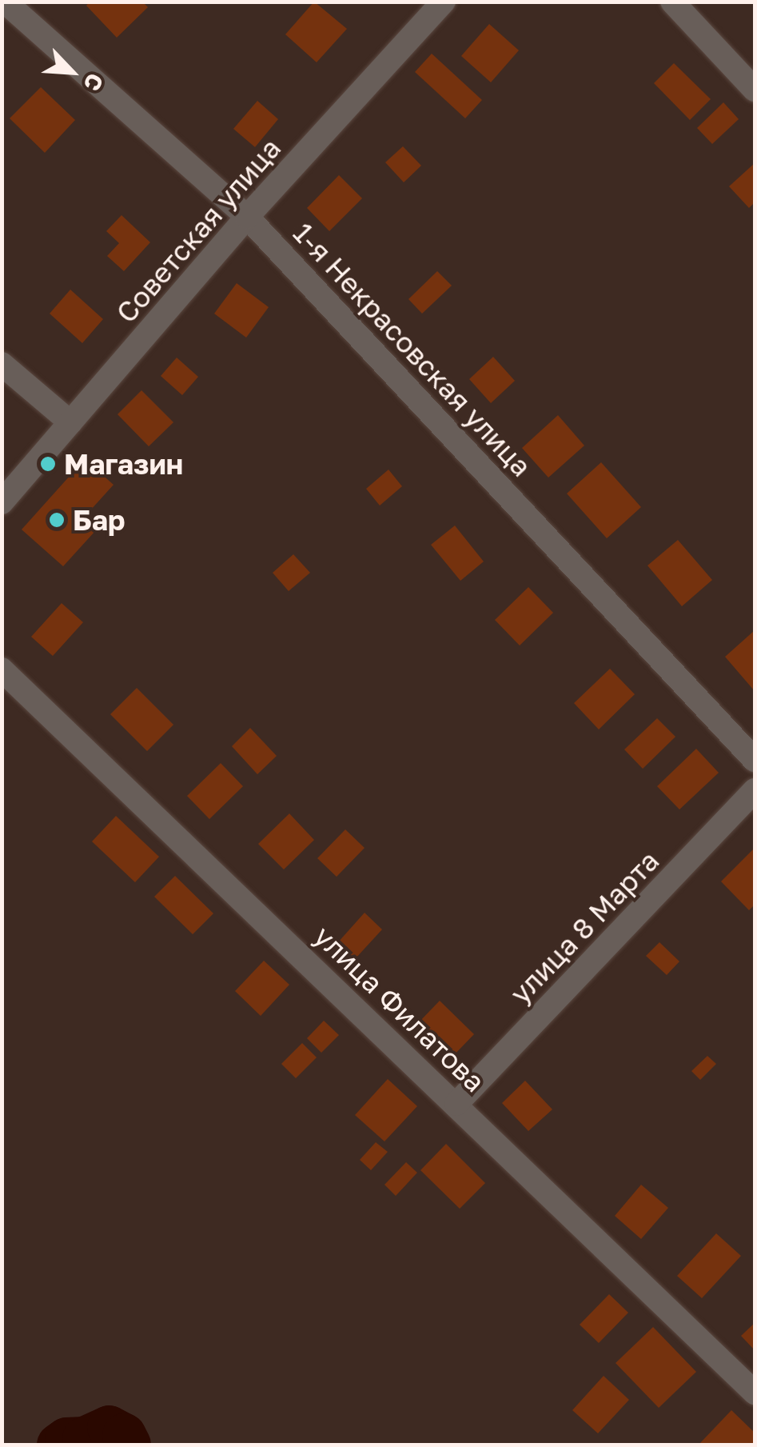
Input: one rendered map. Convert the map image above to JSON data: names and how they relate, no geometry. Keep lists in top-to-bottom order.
{
  "streets": {
    "street": [
      "Советская улица",
      "1-я Некрасовская улица",
      "улица 8 Марта",
      "улица Филатова"
    ]
  },
  "crossings": [
    ["Советская улица", "1-я Некрасовская улица"],
    ["улица 8 Марта", "улица Филатова"]
  ],
  "places": ["Магазин", "Бар"],
  "north": "bottom right"
}
